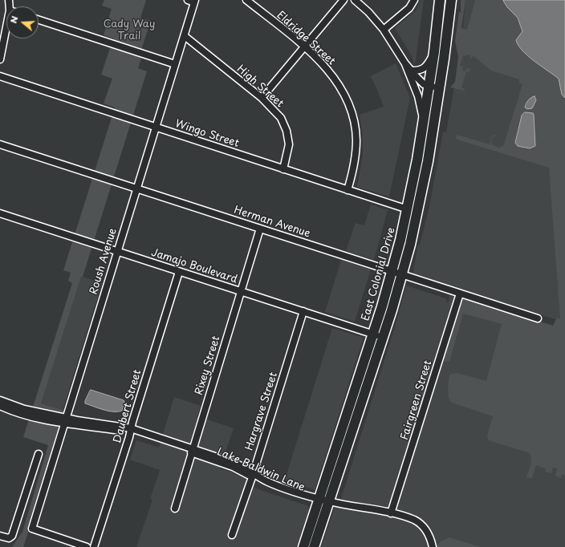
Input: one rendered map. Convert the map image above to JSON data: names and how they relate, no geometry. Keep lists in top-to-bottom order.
{
  "streets": {
    "highway": ["East Colonial Drive"],
    "street": [
      "Eldridge Street",
      "High Street",
      "Wingo Street",
      "Herman Avenue",
      "Roush Avenue",
      "Jamajo Boulevard",
      "Rixey Street",
      "Fairgreen Street",
      "Daubert Street",
      "Hargrave Street",
      "Lake Baldwin Lane"
    ]
  },
  "crossings": [
    ["Eldridge Street", "Wingo Street"],
    ["High Street", "Wingo Street"],
    ["High Street", "Roush Avenue"],
    ["Wingo Street", "Roush Avenue"],
    ["Wingo Street", "East Colonial Drive"],
    ["Herman Avenue", "Roush Avenue"],
    ["Herman Avenue", "East Colonial Drive"],
    ["Herman Avenue", "Rixey Street"],
    ["Herman Avenue", "Fairgreen Street"],
    ["Roush Avenue", "Jamajo Boulevard"],
    ["Roush Avenue", "Lake Baldwin Lane"],
    ["Jamajo Boulevard", "East Colonial Drive"],
    ["Jamajo Boulevard", "Rixey Street"],
    ["Jamajo Boulevard", "Daubert Street"],
    ["Jamajo Boulevard", "Hargrave Street"],
    ["East Colonial Drive", "Lake Baldwin Lane"],
    ["Rixey Street", "Lake Baldwin Lane"],
    ["Fairgreen Street", "Lake Baldwin Lane"],
    ["Daubert Street", "Lake Baldwin Lane"],
    ["Hargrave Street", "Lake Baldwin Lane"]
  ],
  "parks": ["Cady Way Trail"],
  "north": "left"
}
